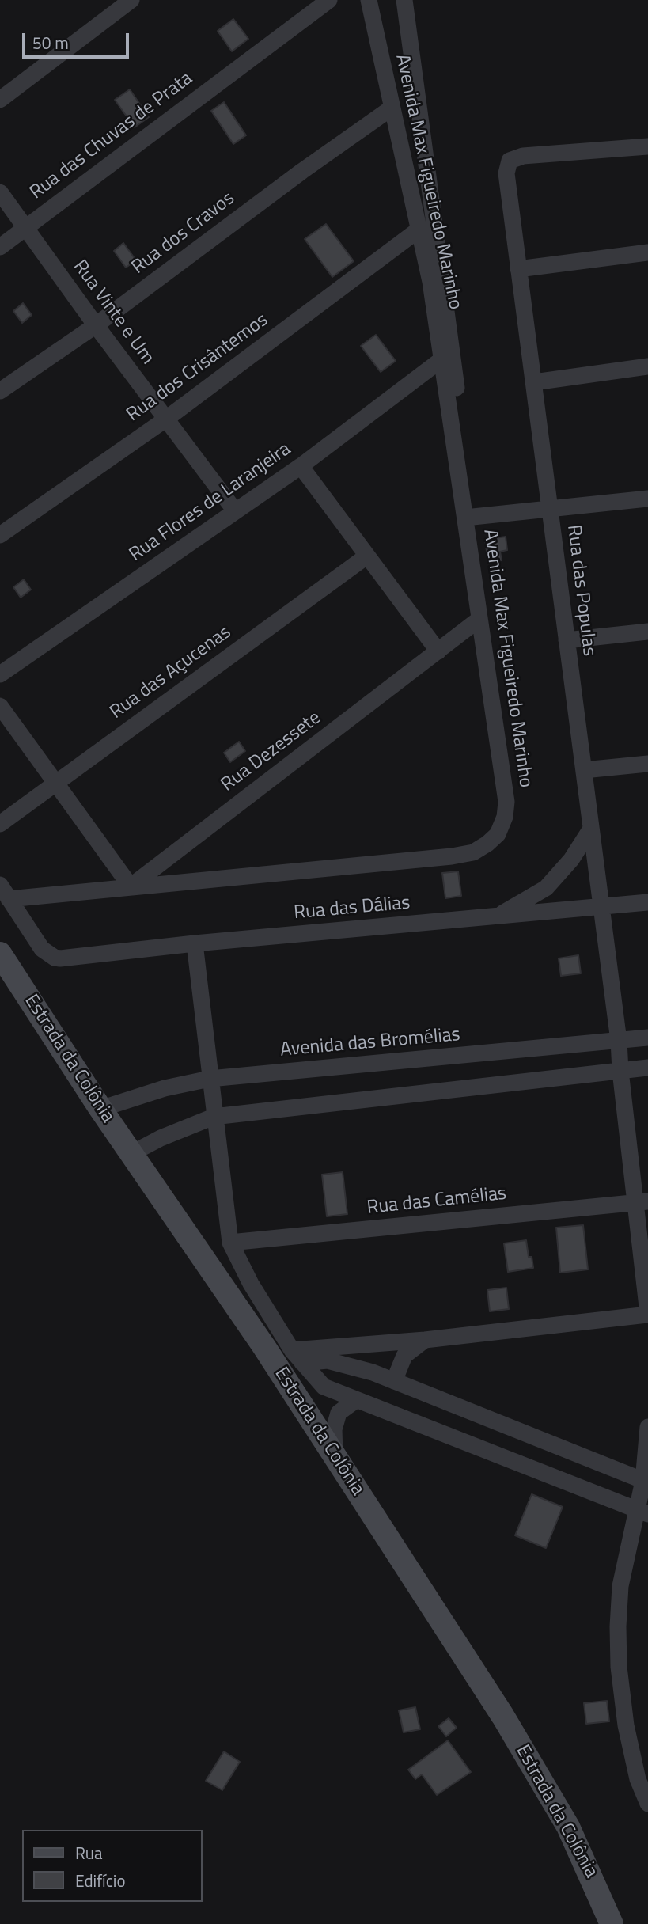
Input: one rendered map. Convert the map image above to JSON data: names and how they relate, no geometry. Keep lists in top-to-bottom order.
{
  "streets": {
    "main road": ["Estrada da Colônia"],
    "street": [
      "Rua das Chuvas de Prata",
      "Avenida Max Figueiredo Marinho",
      "Rua dos Cravos",
      "Rua Vinte e Um",
      "Rua dos Crisântemos",
      "Rua Flores de Laranjeira",
      "Rua das Populas",
      "Rua das Açucenas",
      "Rua Dezessete",
      "Rua das Dálias",
      "Avenida das Bromélias",
      "Rua das Camélias"
    ]
  },
  "crossings": [
    ["Rua das Chuvas de Prata", "Rua Vinte e Um"],
    ["Avenida Max Figueiredo Marinho", "Rua dos Cravos"],
    ["Avenida Max Figueiredo Marinho", "Rua dos Crisântemos"],
    ["Avenida Max Figueiredo Marinho", "Rua Flores de Laranjeira"],
    ["Avenida Max Figueiredo Marinho", "Rua Dezessete"],
    ["Avenida Max Figueiredo Marinho", "Rua das Dálias"],
    ["Rua dos Cravos", "Rua Vinte e Um"],
    ["Rua Vinte e Um", "Rua dos Crisântemos"],
    ["Rua Vinte e Um", "Rua Flores de Laranjeira"],
    ["Rua das Populas", "Rua das Dálias"],
    ["Rua das Populas", "Avenida das Bromélias"],
    ["Rua das Populas", "Rua das Camélias"],
    ["Avenida das Bromélias", "Estrada da Colônia"]
  ],
  "legend": ["Rua", "Edifício"],
  "scale_bar": "50 m"
}
